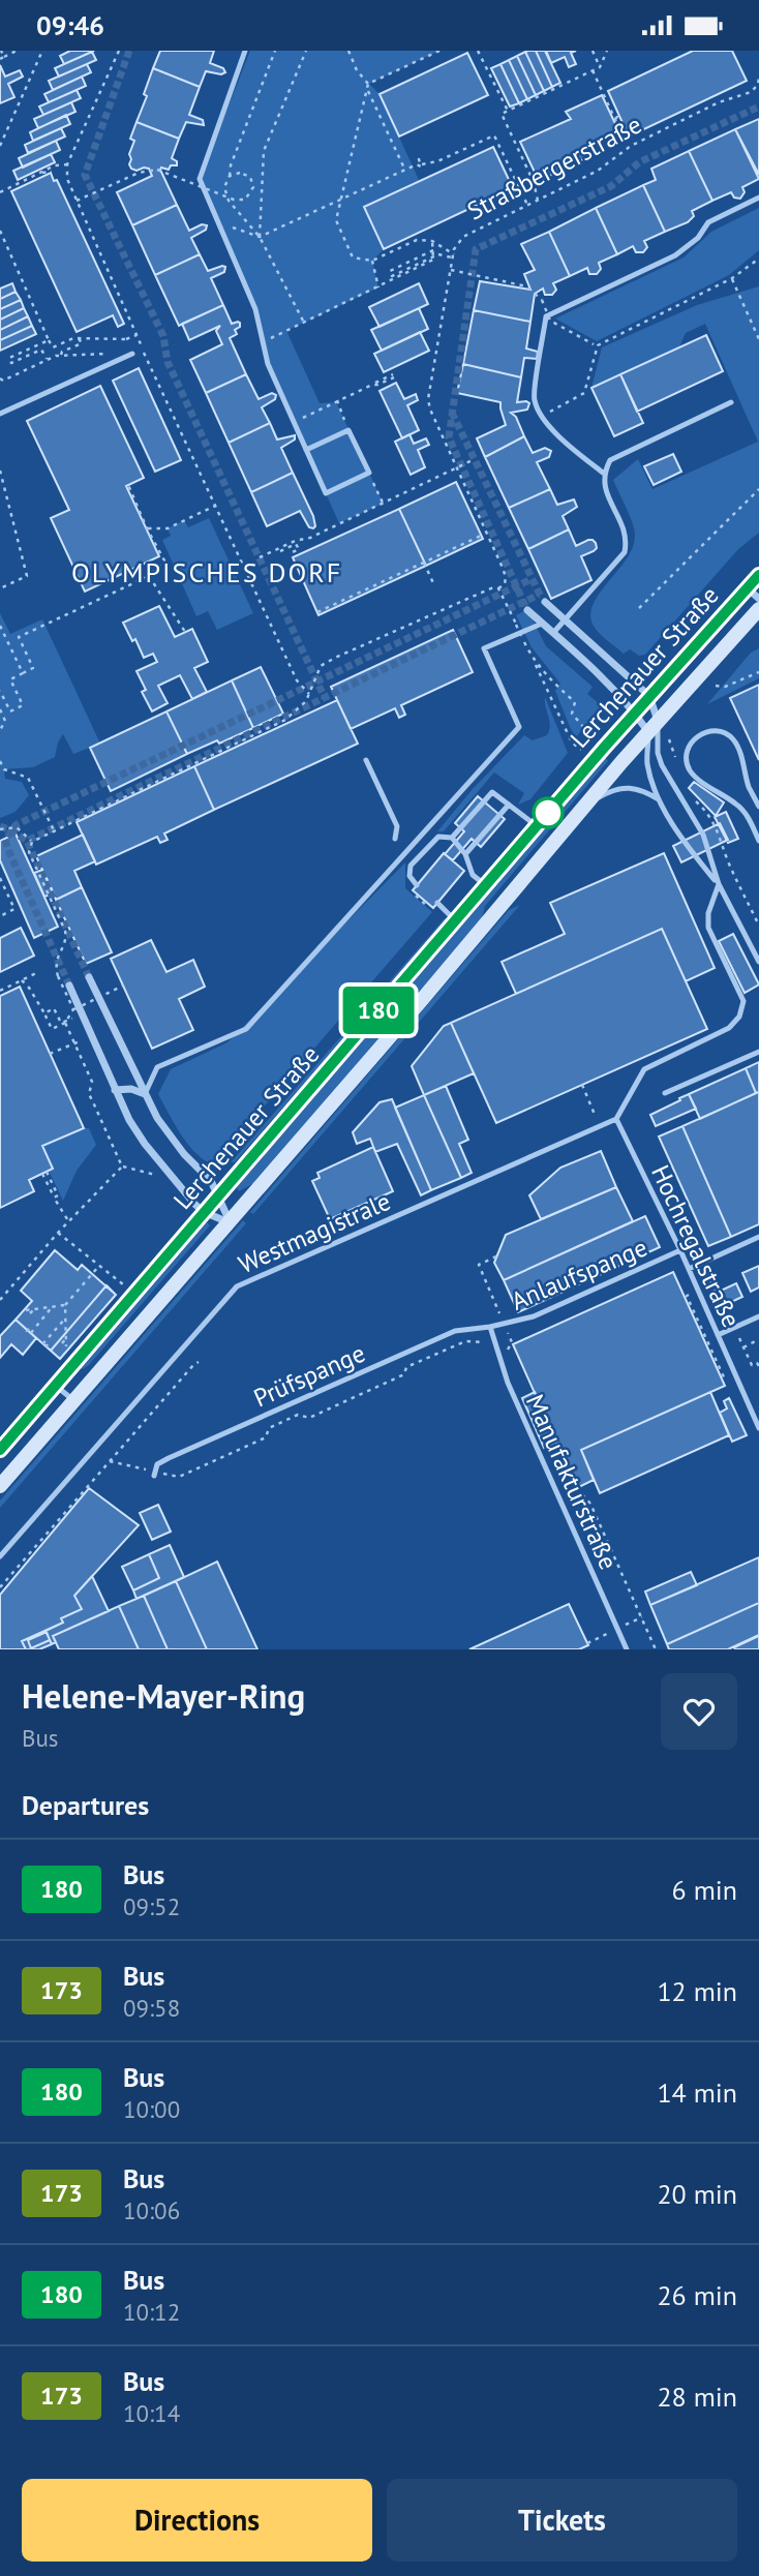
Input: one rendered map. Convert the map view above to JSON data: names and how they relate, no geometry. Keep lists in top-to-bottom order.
{
  "streets": {
    "main road": ["Lerchenauer Straße"],
    "lane": [
      "Westmagistrale",
      "Hochregalstraße",
      "Anlaufspange",
      "Prüfspange",
      "Manufakturstraße"
    ],
    "path": ["Straßbergerstraße"]
  },
  "crossings": [
    ["Westmagistrale", "Hochregalstraße"],
    ["Hochregalstraße", "Anlaufspange"],
    ["Anlaufspange", "Prüfspange"],
    ["Anlaufspange", "Manufakturstraße"],
    ["Prüfspange", "Manufakturstraße"]
  ],
  "districts": ["OLYMPISCHES DORF"],
  "lines": ["bus line 180"],
  "page": {
    "status": "09:46",
    "on_map": "180",
    "heading": [
      ["Helene-Mayer-Ring", "Bus"],
      "Departures"
    ],
    "list": [
      {
        "mark": "180",
        "name": "Bus",
        "note": "09:52",
        "value": "6 min"
      },
      {
        "mark": "173",
        "name": "Bus",
        "note": "09:58",
        "value": "12 min"
      },
      {
        "mark": "180",
        "name": "Bus",
        "note": "10:00",
        "value": "14 min"
      },
      {
        "mark": "173",
        "name": "Bus",
        "note": "10:06",
        "value": "20 min"
      },
      {
        "mark": "180",
        "name": "Bus",
        "note": "10:12",
        "value": "26 min"
      },
      {
        "mark": "173",
        "name": "Bus",
        "note": "10:14",
        "value": "28 min"
      }
    ],
    "buttons": ["Directions", "Tickets"]
  }
}
